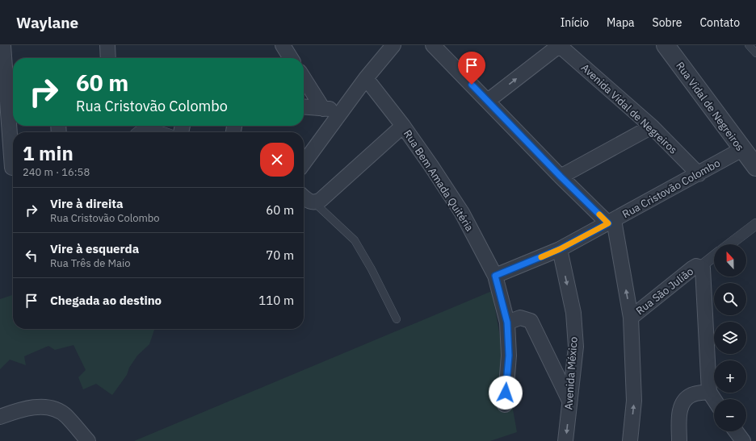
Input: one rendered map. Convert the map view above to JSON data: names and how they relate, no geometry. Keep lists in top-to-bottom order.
{
  "streets": {
    "street": [
      "Rua Vidal de Negreiros",
      "Avenida Vidal de Negreiros",
      "Rua Bem Amada Quitéria",
      "Rua Cristovão Colombo",
      "Rua São Julião",
      "Avenida México"
    ]
  },
  "crossings": [
    ["Rua Vidal de Negreiros", "Rua Cristovão Colombo"],
    ["Avenida Vidal de Negreiros", "Rua Cristovão Colombo"],
    ["Rua Bem Amada Quitéria", "Rua Cristovão Colombo"],
    ["Rua Cristovão Colombo", "Avenida México"]
  ],
  "north": "top",
  "page": {
    "header": "Waylane",
    "nav": [
      "Início",
      "Mapa",
      "Sobre",
      "Contato"
    ],
    "turn": ["60 m", "Rua Cristovão Colombo"],
    "heading": ["1 min", "240 m · 16:58"],
    "list": [
      {
        "name": "Vire à direita",
        "note": "Rua Cristovão Colombo",
        "value": "60 m"
      },
      {
        "name": "Vire à esquerda",
        "note": "Rua Três de Maio",
        "value": "70 m"
      },
      {
        "name": "Chegada ao destino",
        "value": "110 m"
      }
    ],
    "map_buttons": ["+", "−"]
  }
}
